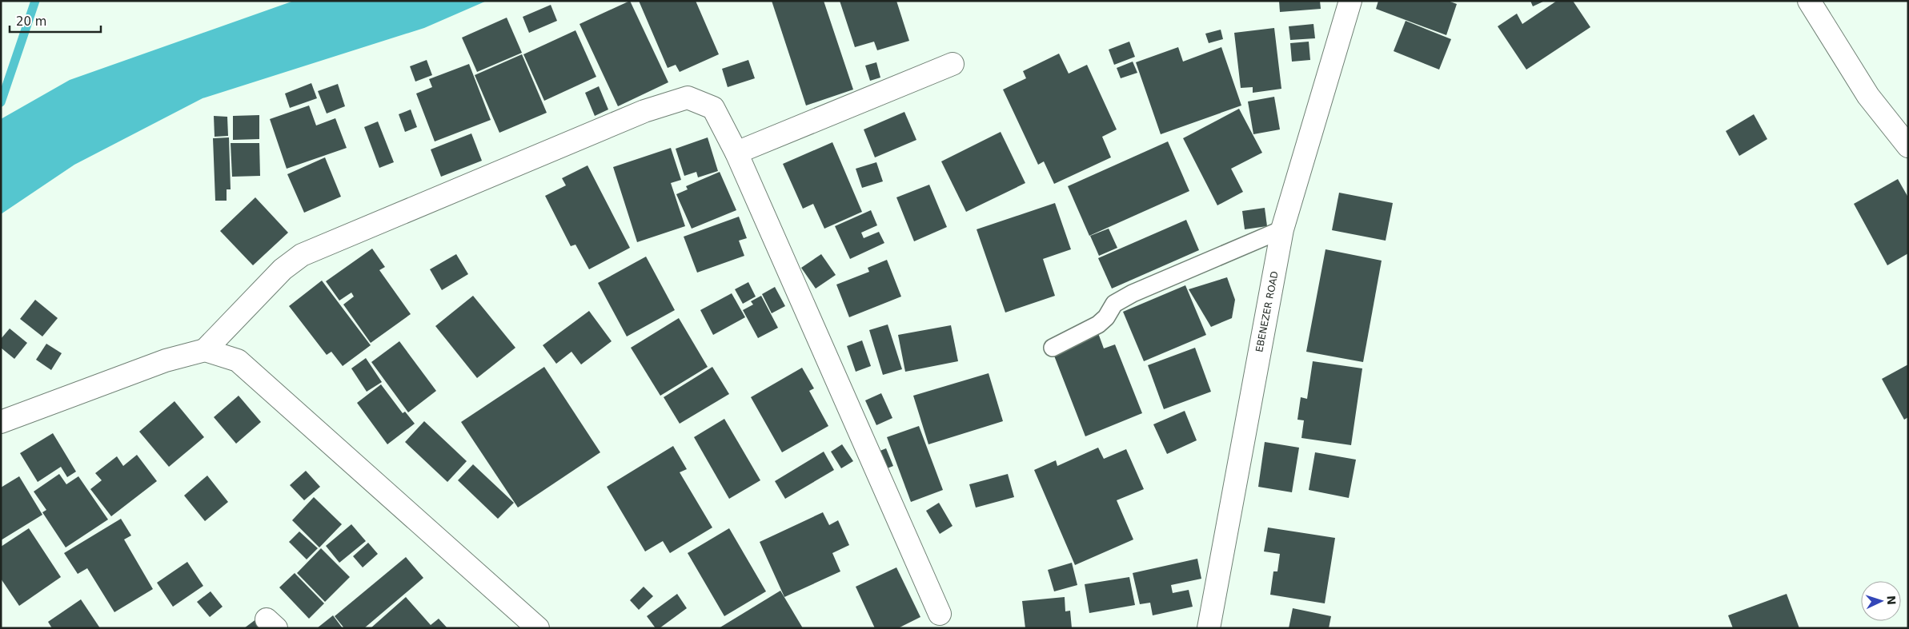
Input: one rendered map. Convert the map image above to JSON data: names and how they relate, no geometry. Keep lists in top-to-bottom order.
{
  "streets": {
    "street": ["EBENEZER ROAD"]
  },
  "scale_bar": "20 m",
  "north": "right"
}
